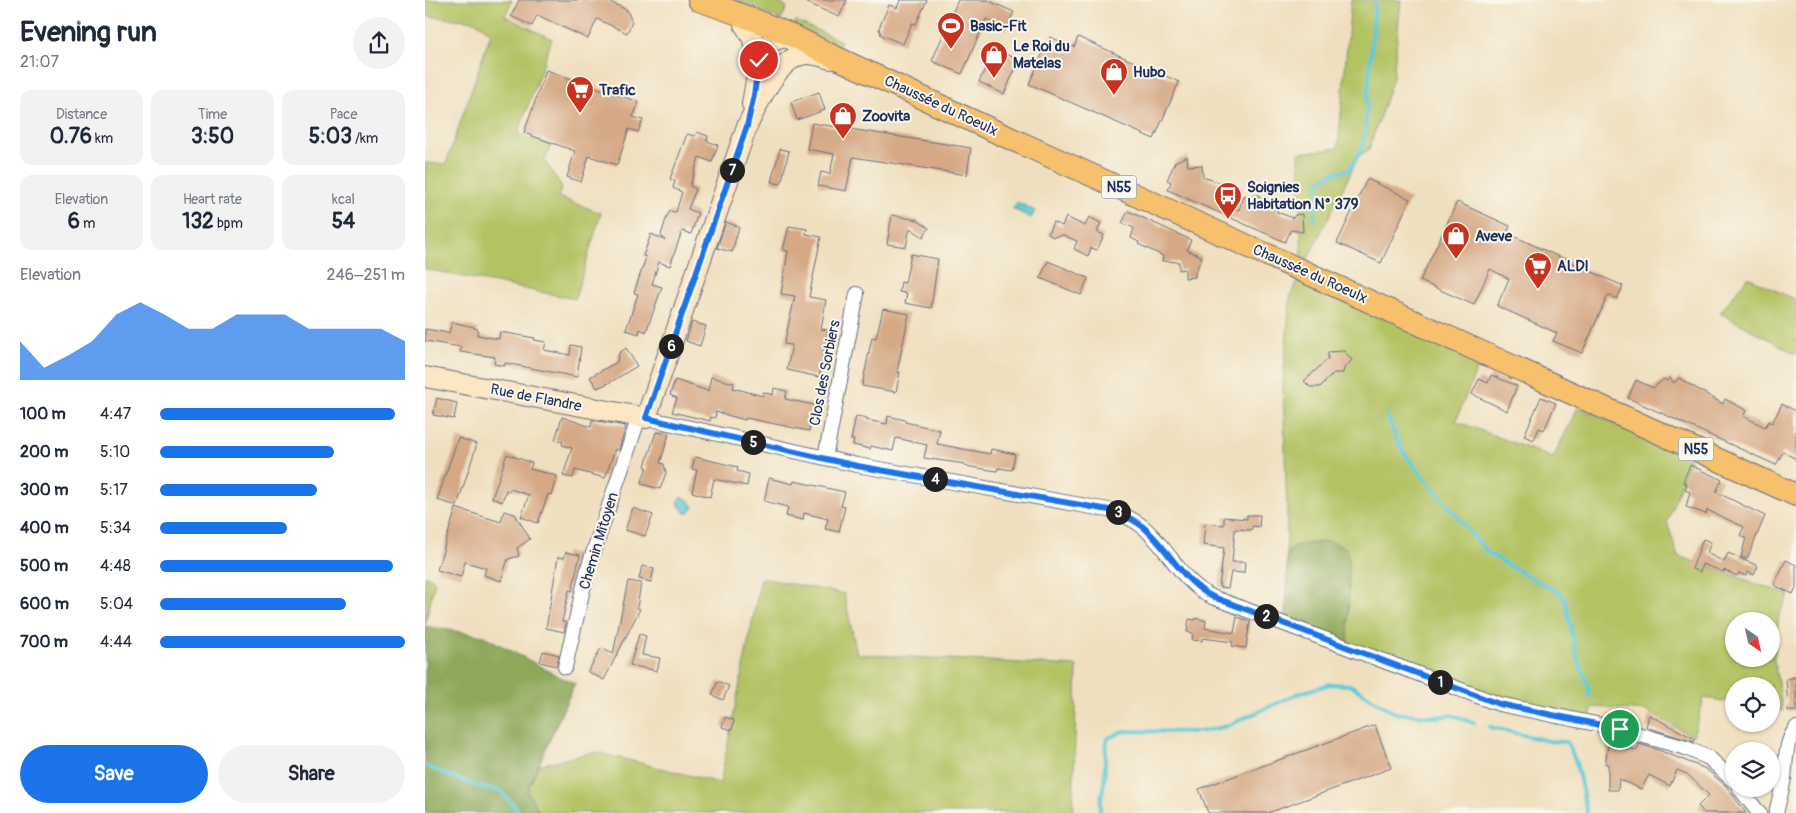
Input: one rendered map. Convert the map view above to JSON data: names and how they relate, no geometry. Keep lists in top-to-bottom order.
{
  "streets": {
    "main road": ["Chaussée du Roeulx", "N55"],
    "street": ["Clos des Sorbiers", "Rue de Flandre", "Chemin Mitoyen"]
  },
  "crossings": [
    ["Chaussée du Roeulx", "N55"],
    ["Rue de Flandre", "Chemin Mitoyen"]
  ],
  "places": {
    "sports": ["Basic-Fit"],
    "shop": [
      "Le Roi du Matelas",
      "Hubo",
      "Zoovita",
      "Aveve"
    ],
    "supermarket": ["Trafic", "ALDI"],
    "bus stop": ["Soignies Habitation N° 379"]
  },
  "north": "bottom right",
  "page": {
    "heading": ["Evening run", "21:07"],
    "stats": [
      ["Distance", "0.76 km"],
      ["Time", "3:50"],
      ["Pace", "5:03 /km"],
      ["Elevation", "6 m"],
      ["Heart rate", "132 bpm"],
      ["kcal", "54"]
    ],
    "pins": [
      "7",
      "6",
      "5",
      "4",
      "3",
      "2",
      "1"
    ],
    "chart": ["Elevation", "246–251 m"],
    "list": [
      {
        "name": "100 m",
        "note": "4:47"
      },
      {
        "name": "200 m",
        "note": "5:10"
      },
      {
        "name": "300 m",
        "note": "5:17"
      },
      {
        "name": "400 m",
        "note": "5:34"
      },
      {
        "name": "500 m",
        "note": "4:48"
      },
      {
        "name": "600 m",
        "note": "5:04"
      },
      {
        "name": "700 m",
        "note": "4:44"
      }
    ],
    "buttons": ["Save", "Share"]
  }
}
